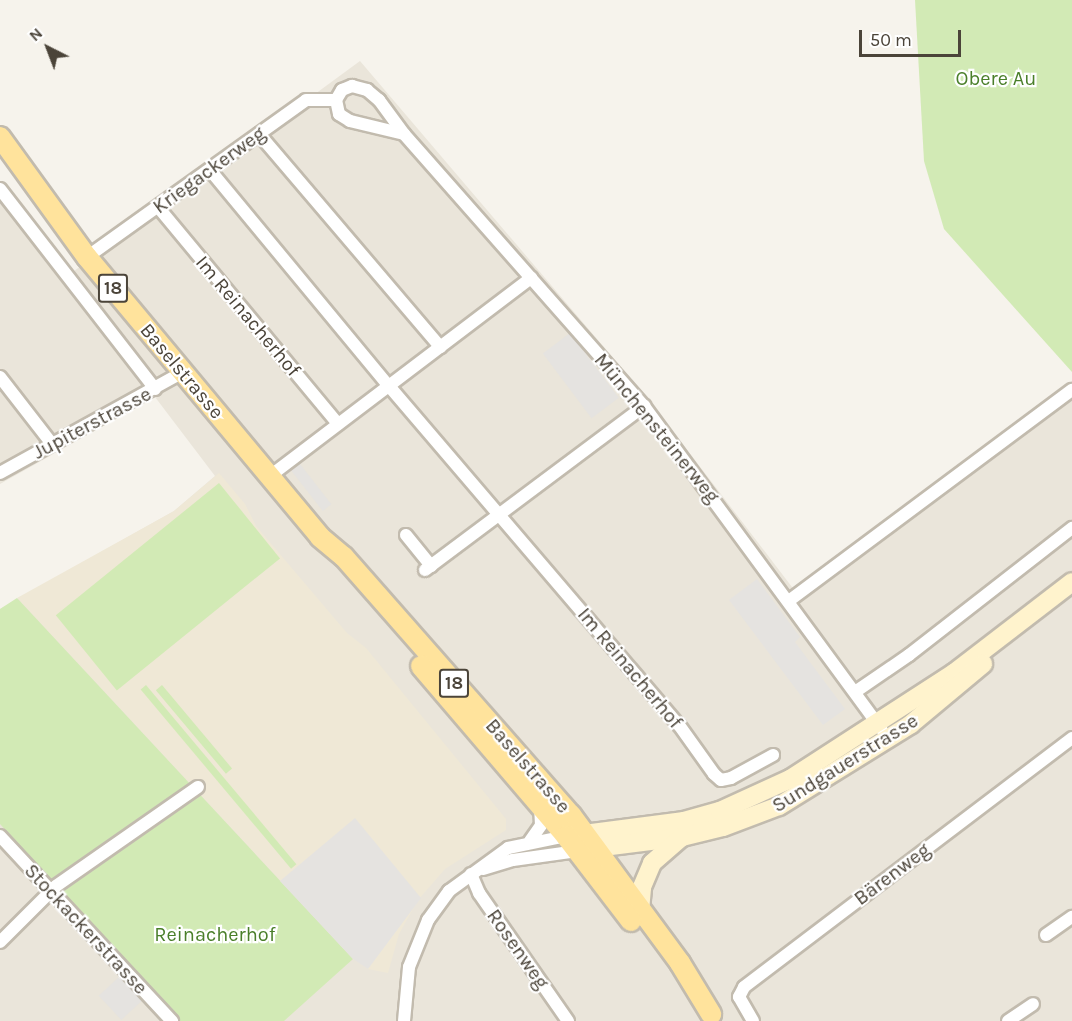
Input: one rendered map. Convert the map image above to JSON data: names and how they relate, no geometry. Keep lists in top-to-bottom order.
{
  "streets": {
    "main road": ["18", "Baselstrasse", "Sundgauerstrasse"],
    "street": [
      "Kriegackerweg",
      "Im Reinacherhof",
      "Jupiterstrasse",
      "Münchensteinerweg",
      "Bärenweg",
      "Stockackerstrasse",
      "Rosenweg"
    ]
  },
  "crossings": [
    ["Kriegackerweg", "Im Reinacherhof"],
    ["Kriegackerweg", "Baselstrasse"],
    ["Kriegackerweg", "Münchensteinerweg"],
    ["Baselstrasse", "Jupiterstrasse"],
    ["Baselstrasse", "Sundgauerstrasse"],
    ["Münchensteinerweg", "Sundgauerstrasse"]
  ],
  "parks": ["Obere Au", "Reinacherhof"],
  "scale_bar": "50 m",
  "north": "top left"
}
